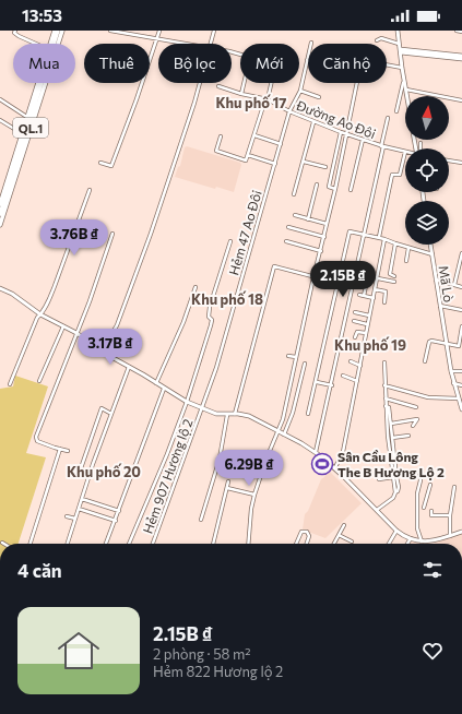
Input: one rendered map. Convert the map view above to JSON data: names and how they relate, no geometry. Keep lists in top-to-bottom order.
{
  "streets": {
    "highway": ["QL.1"],
    "main road": ["Mã Lò"],
    "street": ["Đường Ao Đôi", "Hẻm 47 Ao Đôi", "Hẻm 907 Hương lộ 2"]
  },
  "crossings": [
    ["Đường Ao Đôi", "Hẻm 47 Ao Đôi"],
    ["Hẻm 47 Ao Đôi", "Hẻm 907 Hương lộ 2"]
  ],
  "districts": [
    "Khu phố 17",
    "Khu phố 18",
    "Khu phố 19",
    "Khu phố 20"
  ],
  "places": {
    "sports": ["Sân Cầu Lông The B Hương Lộ 2"]
  },
  "north": "top",
  "page": {
    "status": "13:53",
    "chip": [
      "Mua",
      "Thuê",
      "Bộ lọc",
      "Mới",
      "Căn hộ"
    ],
    "price": [
      "3.76B ₫",
      "2.15B ₫",
      "3.17B ₫",
      "6.29B ₫"
    ],
    "heading": "4 căn",
    "list": [
      {
        "name": "2.15B ₫",
        "note": "2 phòng · 58 m² · Hẻm 822 Hương lộ 2"
      }
    ]
  }
}
